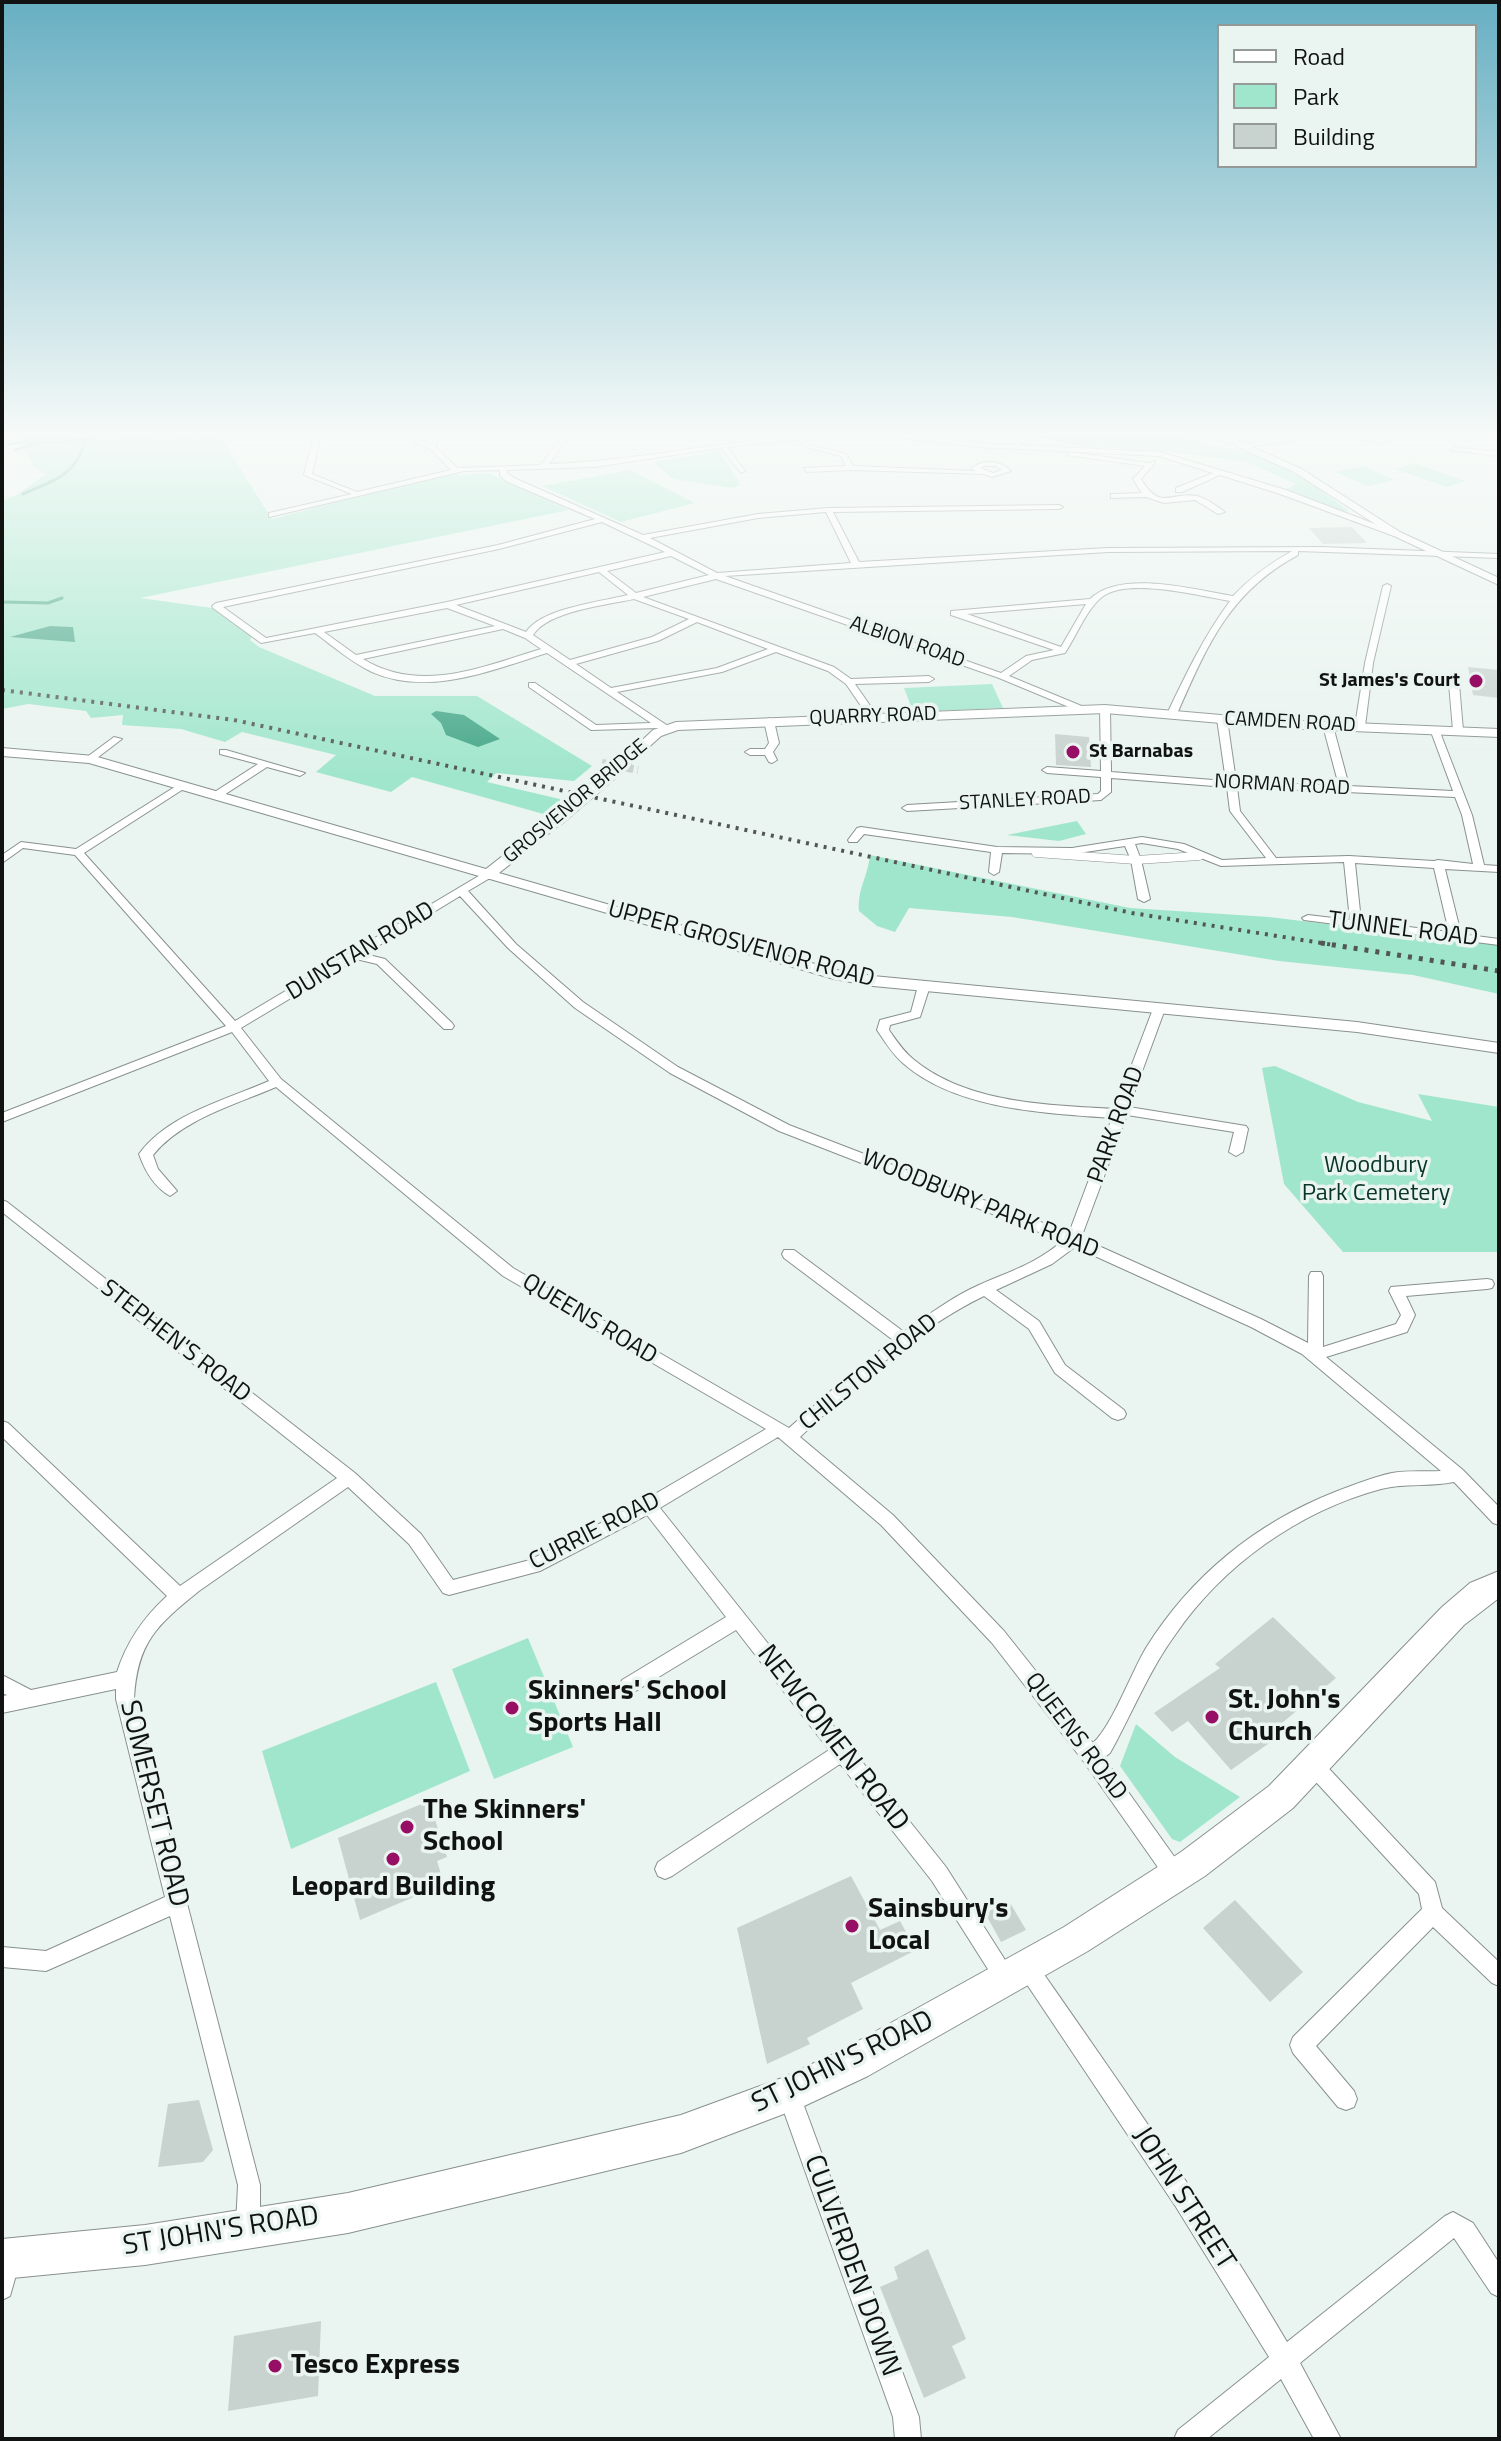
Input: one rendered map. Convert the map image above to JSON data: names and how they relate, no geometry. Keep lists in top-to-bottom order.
{
  "streets": {
    "highway": ["ST JOHN'S ROAD"],
    "street": [
      "ALBION ROAD",
      "QUARRY ROAD",
      "CAMDEN ROAD",
      "NORMAN ROAD",
      "STANLEY ROAD",
      "GROSVENOR BRIDGE",
      "TUNNEL ROAD",
      "UPPER GROSVENOR ROAD",
      "DUNSTAN ROAD",
      "PARK ROAD",
      "WOODBURY PARK ROAD",
      "QUEENS ROAD",
      "STEPHEN'S ROAD",
      "CHILSTON ROAD",
      "CURRIE ROAD",
      "NEWCOMEN ROAD",
      "SOMERSET ROAD",
      "JOHN STREET",
      "CULVERDEN DOWN"
    ]
  },
  "crossings": [
    ["ALBION ROAD", "QUARRY ROAD"],
    ["ALBION ROAD", "CAMDEN ROAD"],
    ["QUARRY ROAD", "CAMDEN ROAD"],
    ["QUARRY ROAD", "GROSVENOR BRIDGE"],
    ["CAMDEN ROAD", "STANLEY ROAD"],
    ["NORMAN ROAD", "STANLEY ROAD"],
    ["GROSVENOR BRIDGE", "UPPER GROSVENOR ROAD"],
    ["GROSVENOR BRIDGE", "DUNSTAN ROAD"],
    ["UPPER GROSVENOR ROAD", "DUNSTAN ROAD"],
    ["UPPER GROSVENOR ROAD", "PARK ROAD"],
    ["DUNSTAN ROAD", "WOODBURY PARK ROAD"],
    ["DUNSTAN ROAD", "QUEENS ROAD"],
    ["PARK ROAD", "WOODBURY PARK ROAD"],
    ["PARK ROAD", "CHILSTON ROAD"],
    ["WOODBURY PARK ROAD", "CHILSTON ROAD"],
    ["QUEENS ROAD", "CHILSTON ROAD"],
    ["QUEENS ROAD", "CURRIE ROAD"],
    ["QUEENS ROAD", "ST JOHN'S ROAD"],
    ["STEPHEN'S ROAD", "CURRIE ROAD"],
    ["STEPHEN'S ROAD", "SOMERSET ROAD"],
    ["CHILSTON ROAD", "CURRIE ROAD"],
    ["CURRIE ROAD", "NEWCOMEN ROAD"],
    ["CURRIE ROAD", "SOMERSET ROAD"],
    ["NEWCOMEN ROAD", "ST JOHN'S ROAD"],
    ["NEWCOMEN ROAD", "JOHN STREET"],
    ["SOMERSET ROAD", "ST JOHN'S ROAD"],
    ["ST JOHN'S ROAD", "JOHN STREET"],
    ["ST JOHN'S ROAD", "CULVERDEN DOWN"]
  ],
  "parks": ["Woodbury Park Cemetery"],
  "places": [
    "St James's Court",
    "St Barnabas",
    "Skinners' School Sports Hall",
    "St. John's Church",
    "The Skinners' School",
    "Leopard Building",
    "Sainsbury's Local",
    "Tesco Express"
  ],
  "legend": ["Road", "Park", "Building"]
}
